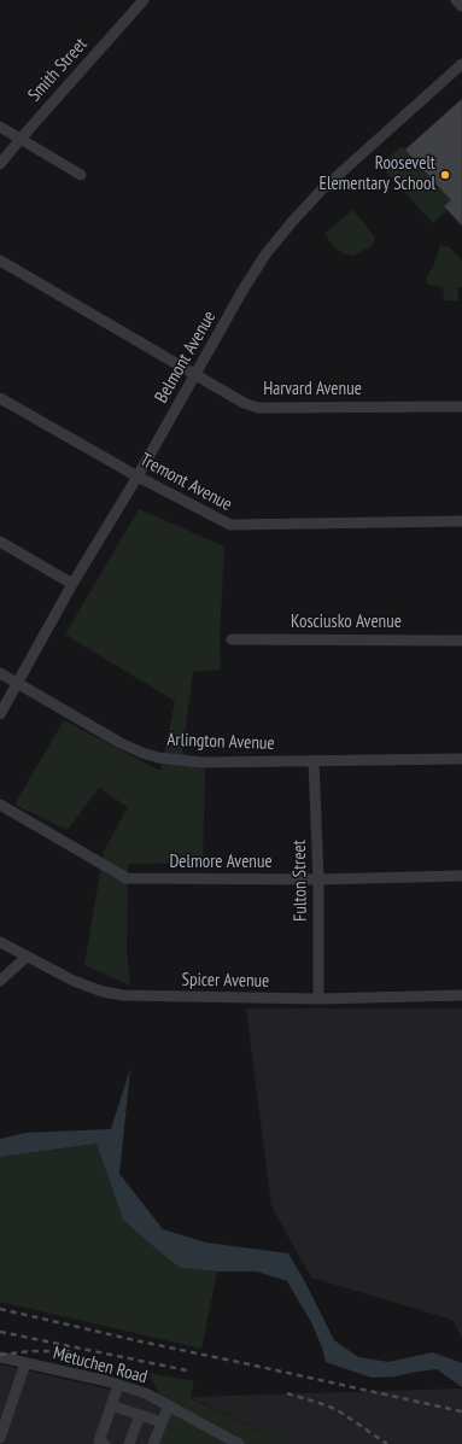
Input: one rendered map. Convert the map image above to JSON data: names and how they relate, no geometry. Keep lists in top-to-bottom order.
{
  "streets": {
    "street": [
      "Smith Street",
      "Belmont Avenue",
      "Harvard Avenue",
      "Tremont Avenue",
      "Kosciusko Avenue",
      "Arlington Avenue",
      "Delmore Avenue",
      "Fulton Street",
      "Spicer Avenue",
      "Metuchen Road"
    ]
  },
  "crossings": [
    ["Belmont Avenue", "Harvard Avenue"],
    ["Belmont Avenue", "Tremont Avenue"],
    ["Belmont Avenue", "Arlington Avenue"],
    ["Arlington Avenue", "Fulton Street"],
    ["Delmore Avenue", "Fulton Street"],
    ["Fulton Street", "Spicer Avenue"]
  ],
  "places": ["Roosevelt Elementary School"]
}
